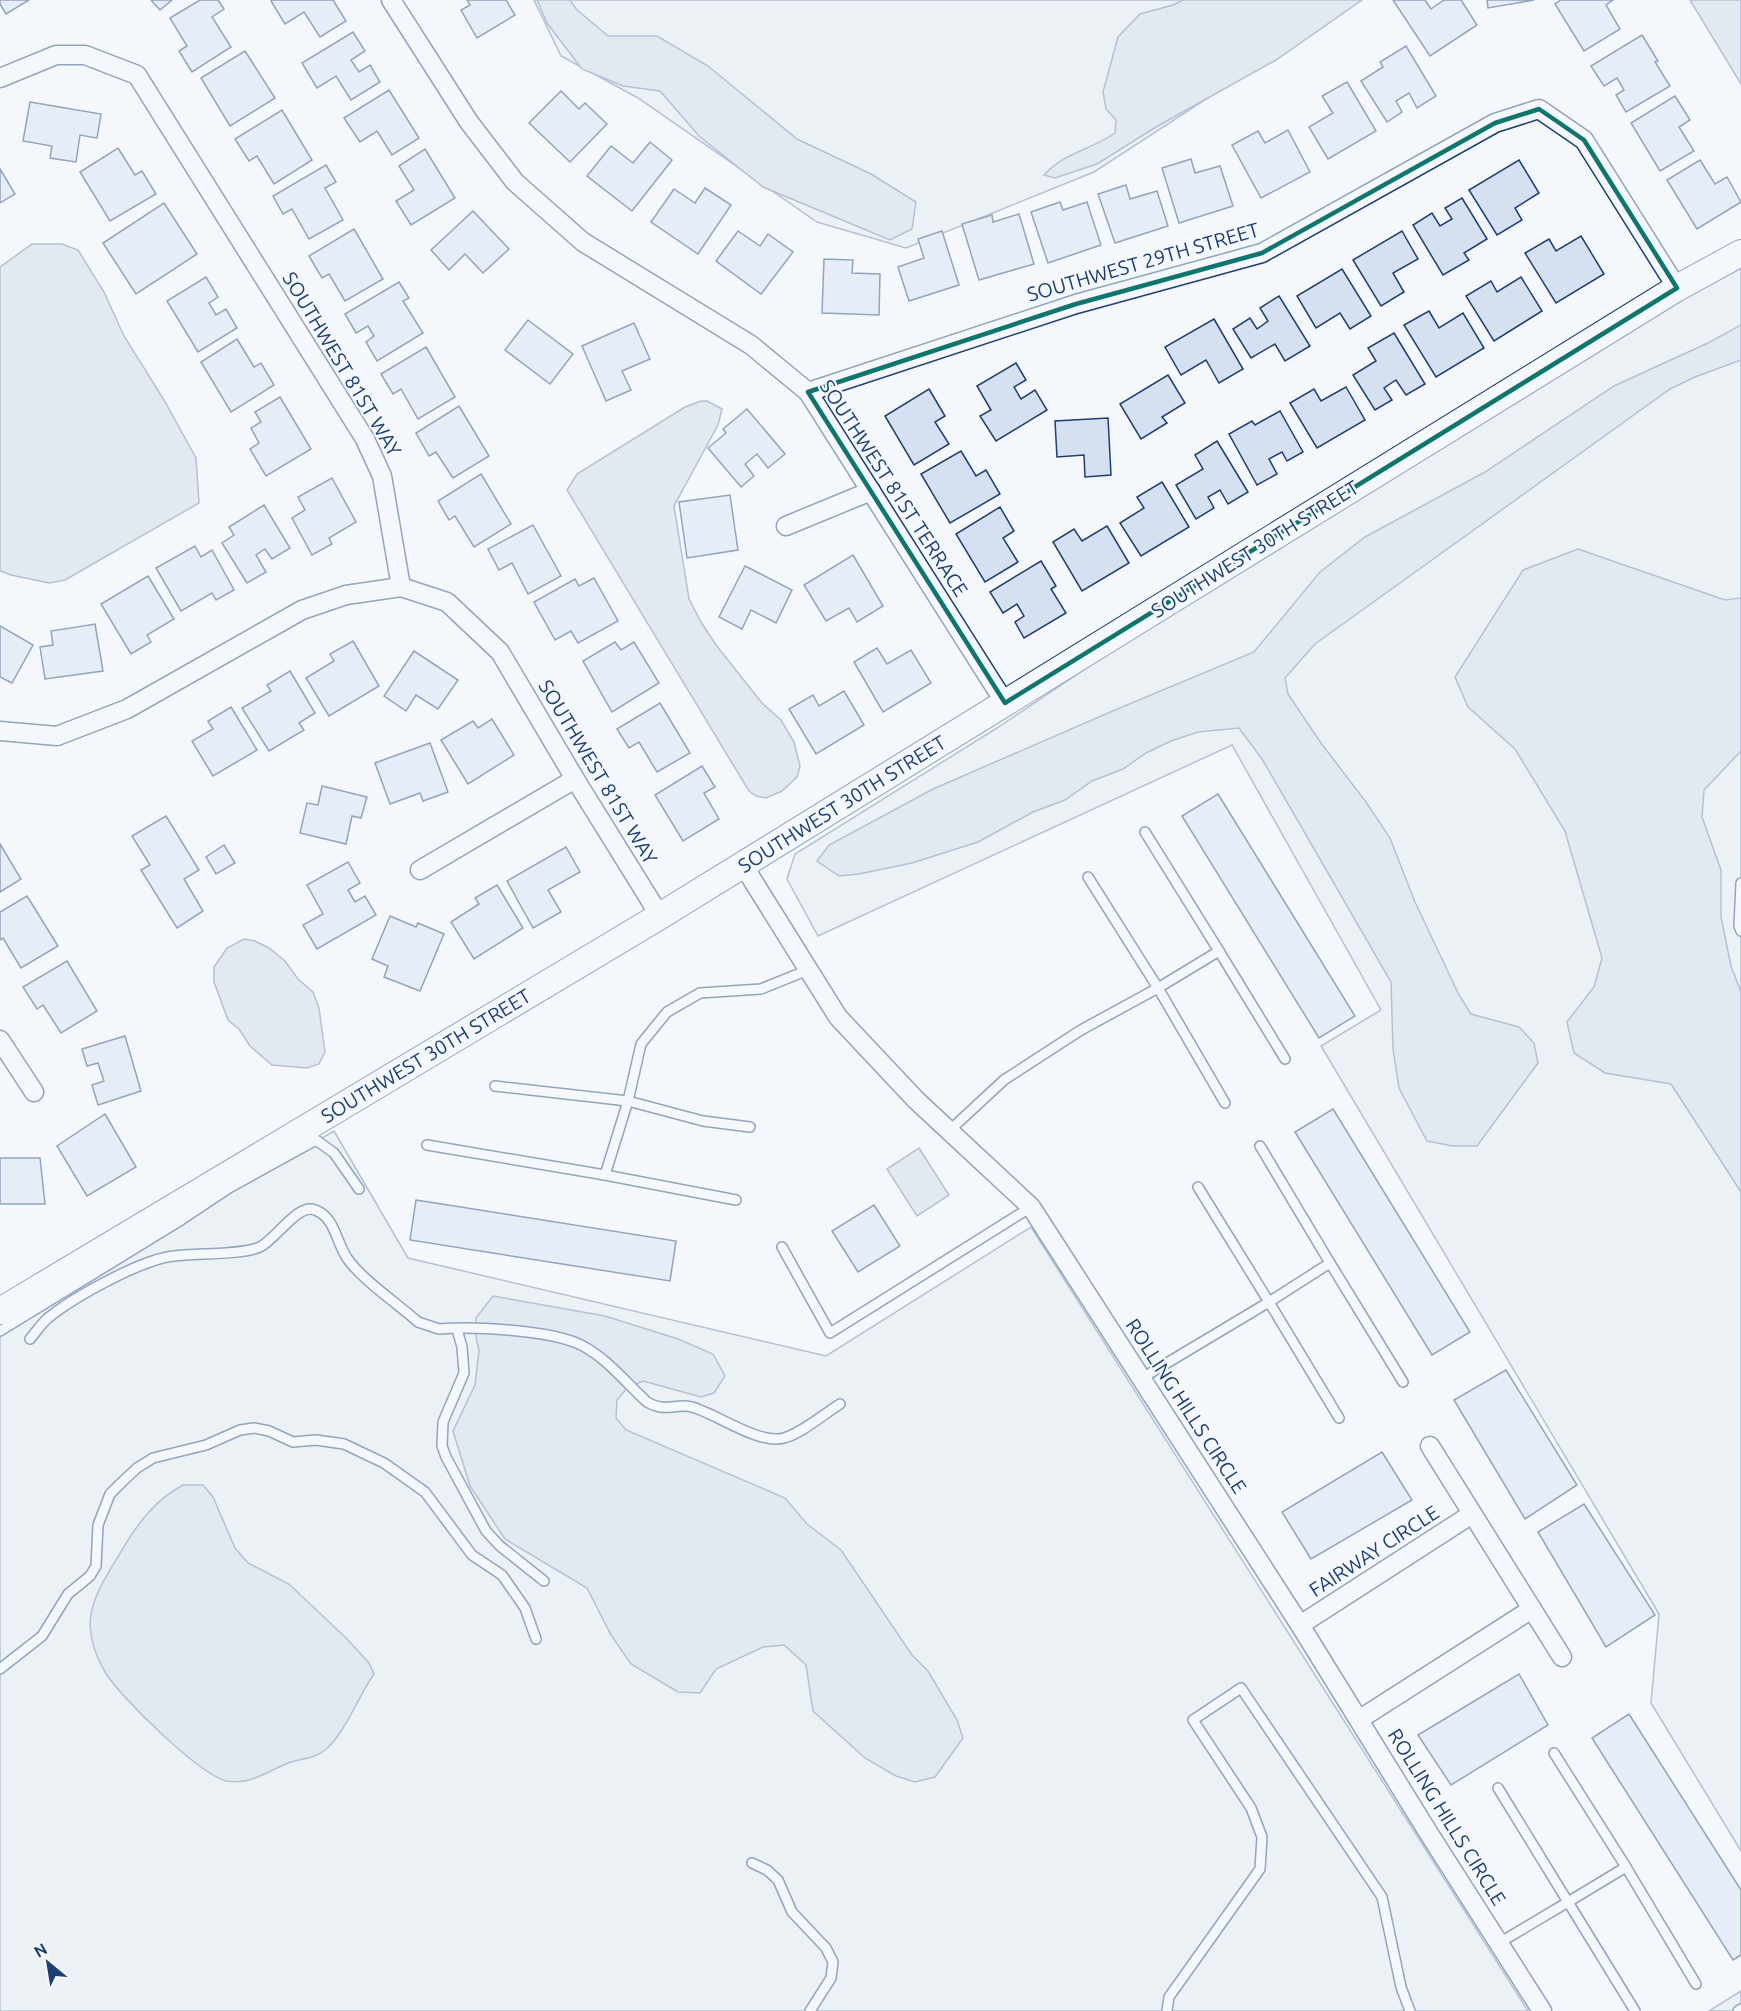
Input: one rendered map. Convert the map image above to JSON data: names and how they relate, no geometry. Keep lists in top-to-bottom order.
{
  "streets": {
    "street": [
      "SOUTHWEST 29TH STREET",
      "SOUTHWEST 81ST WAY",
      "SOUTHWEST 81ST TERRACE",
      "SOUTHWEST 30TH STREET",
      "ROLLING HILLS CIRCLE",
      "FAIRWAY CIRCLE"
    ]
  },
  "crossings": [
    ["SOUTHWEST 29TH STREET", "SOUTHWEST 81ST TERRACE"],
    ["SOUTHWEST 29TH STREET", "SOUTHWEST 30TH STREET"],
    ["SOUTHWEST 81ST WAY", "SOUTHWEST 30TH STREET"],
    ["SOUTHWEST 81ST TERRACE", "SOUTHWEST 30TH STREET"],
    ["SOUTHWEST 30TH STREET", "ROLLING HILLS CIRCLE"],
    ["ROLLING HILLS CIRCLE", "FAIRWAY CIRCLE"]
  ],
  "north": "top left"
}
